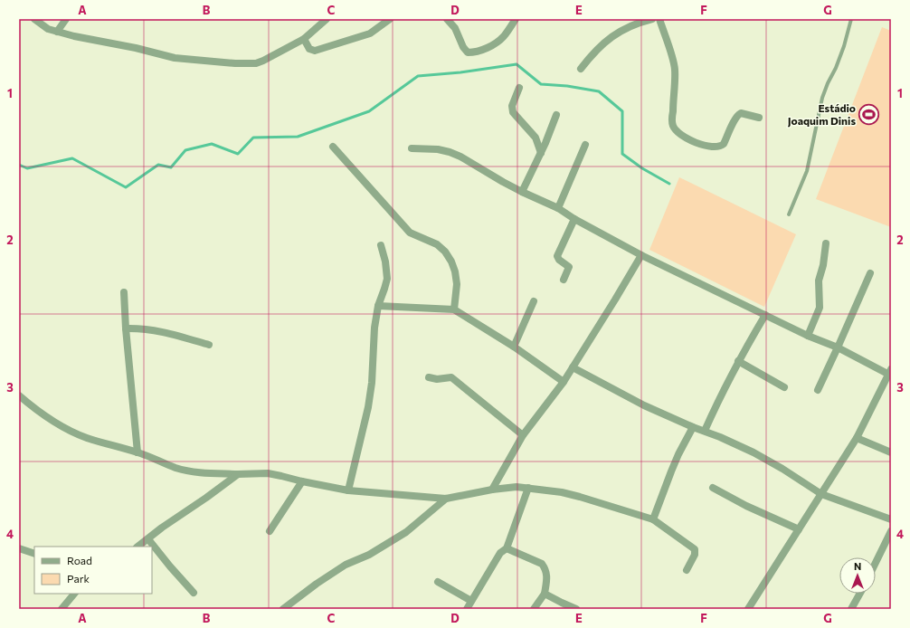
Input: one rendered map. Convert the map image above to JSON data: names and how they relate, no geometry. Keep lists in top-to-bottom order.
{
  "places": {
    "sports": ["Estádio Joaquim Dinis"]
  },
  "legend": ["Road", "Park"],
  "north": "top",
  "grid": {
    "columns": [
      "A",
      "B",
      "C",
      "D",
      "E",
      "F",
      "G"
    ],
    "rows": [
      "1",
      "2",
      "3",
      "4"
    ]
  }
}
